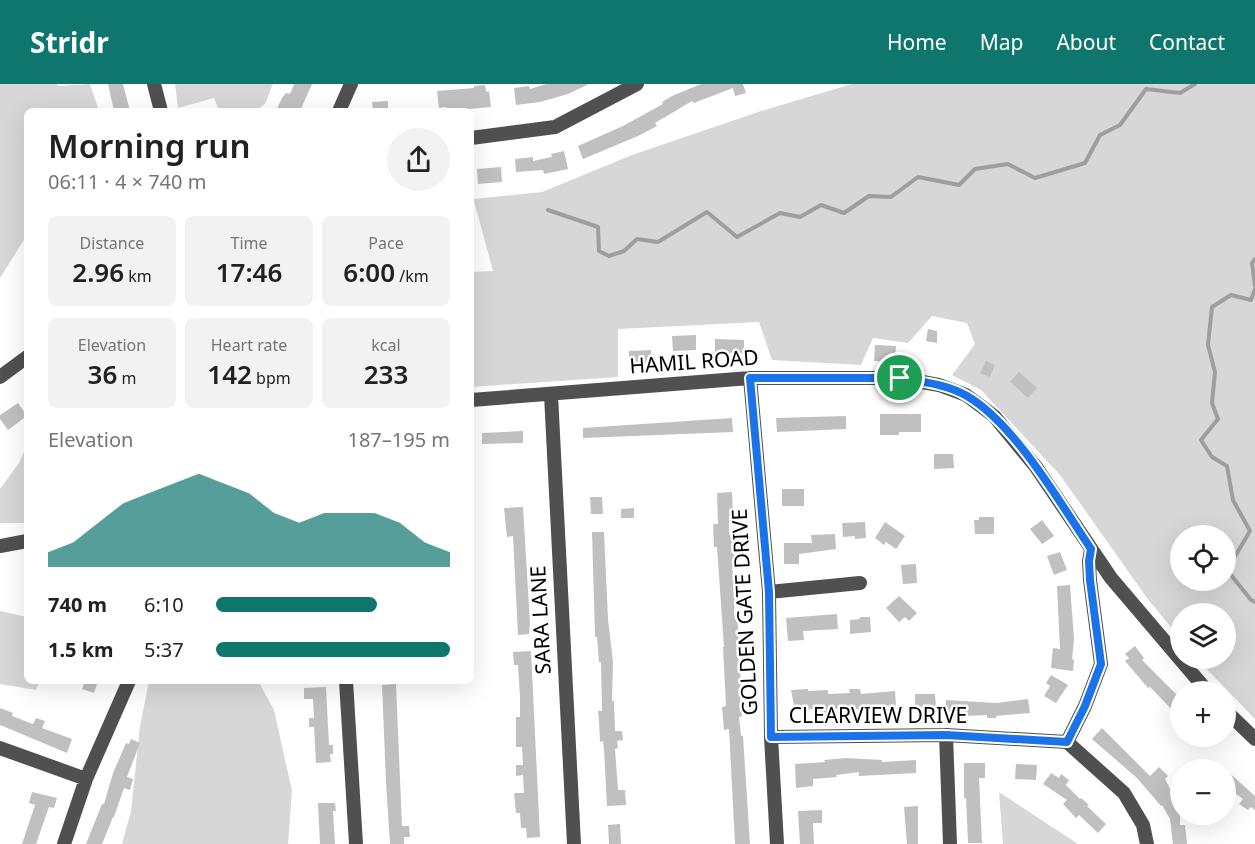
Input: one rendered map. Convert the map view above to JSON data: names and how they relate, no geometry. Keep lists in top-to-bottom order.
{
  "streets": {
    "street": [
      "HAMIL ROAD",
      "GOLDEN GATE DRIVE",
      "SARA LANE",
      "CLEARVIEW DRIVE"
    ]
  },
  "crossings": [
    ["HAMIL ROAD", "GOLDEN GATE DRIVE"],
    ["HAMIL ROAD", "SARA LANE"],
    ["GOLDEN GATE DRIVE", "CLEARVIEW DRIVE"]
  ],
  "page": {
    "header": "Stridr",
    "nav": [
      "Home",
      "Map",
      "About",
      "Contact"
    ],
    "heading": ["Morning run", "06:11 · 4 × 740 m"],
    "stats": [
      ["Distance", "2.96 km"],
      ["Time", "17:46"],
      ["Pace", "6:00 /km"],
      ["Elevation", "36 m"],
      ["Heart rate", "142 bpm"],
      ["kcal", "233"]
    ],
    "chart": ["Elevation", "187–195 m"],
    "map_buttons": ["+", "−"],
    "list": [
      {
        "name": "740 m",
        "note": "6:10"
      },
      {
        "name": "1.5 km",
        "note": "5:37"
      }
    ]
  }
}
